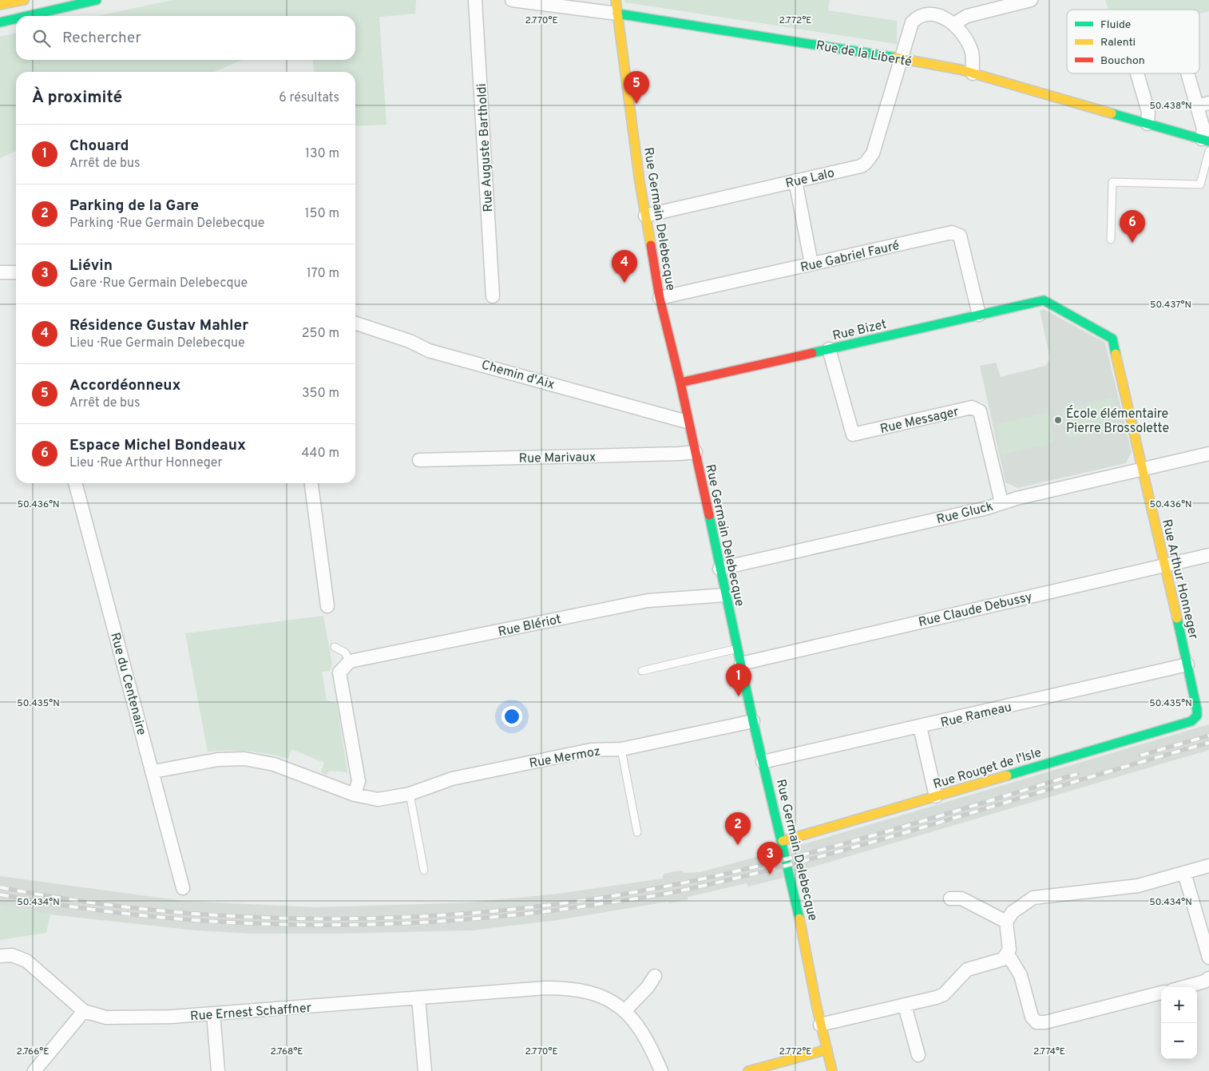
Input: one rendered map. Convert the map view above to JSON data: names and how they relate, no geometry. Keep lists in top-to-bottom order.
{
  "streets": {
    "main road": [
      "Rue de la Liberté",
      "Rue Germain Delebecque",
      "Rue Bizet",
      "Rue Arthur Honneger",
      "Rue Rouget de l'Isle"
    ],
    "street": [
      "Rue Auguste Bartholdi",
      "Rue Lalo",
      "Rue Gabriel Fauré",
      "Chemin d'Aix",
      "Rue Messager",
      "Rue Marivaux",
      "Rue Gluck",
      "Rue Claude Debussy",
      "Rue Blériot",
      "Rue du Centenaire",
      "Rue Rameau",
      "Rue Mermoz",
      "Rue Ernest Schaffner"
    ]
  },
  "crossings": [
    ["Rue de la Liberté", "Rue Lalo"],
    ["Rue de la Liberté", "Rue Germain Delebecque"],
    ["Rue Lalo", "Rue Germain Delebecque"],
    ["Rue Germain Delebecque", "Rue Gabriel Fauré"],
    ["Rue Germain Delebecque", "Rue Bizet"],
    ["Rue Germain Delebecque", "Chemin d'Aix"],
    ["Rue Germain Delebecque", "Rue Marivaux"],
    ["Rue Germain Delebecque", "Rue Gluck"],
    ["Rue Germain Delebecque", "Rue Claude Debussy"],
    ["Rue Germain Delebecque", "Rue Blériot"],
    ["Rue Germain Delebecque", "Rue Rameau"],
    ["Rue Germain Delebecque", "Rue Mermoz"],
    ["Rue Germain Delebecque", "Rue Rouget de l'Isle"],
    ["Rue Gabriel Fauré", "Rue Bizet"],
    ["Rue Bizet", "Rue Messager"],
    ["Rue Bizet", "Rue Arthur Honneger"],
    ["Rue Messager", "Rue Gluck"],
    ["Rue Gluck", "Rue Arthur Honneger"],
    ["Rue Arthur Honneger", "Rue Claude Debussy"],
    ["Rue Arthur Honneger", "Rue Rameau"],
    ["Rue Arthur Honneger", "Rue Rouget de l'Isle"],
    ["Rue du Centenaire", "Rue Mermoz"]
  ],
  "places": ["École élémentaire Pierre Brossolette"],
  "legend": ["Fluide", "Ralenti", "Bouchon"],
  "page": {
    "search": "Rechercher",
    "pins": [
      "5",
      "6",
      "4",
      "1",
      "2",
      "3"
    ],
    "heading": ["À proximité", "6 résultats"],
    "list": [
      {
        "mark": "1",
        "name": "Chouard",
        "note": "Arrêt de bus",
        "value": "130 m"
      },
      {
        "mark": "2",
        "name": "Parking de la Gare",
        "note": "Parking · Rue Germain Delebecque",
        "value": "150 m"
      },
      {
        "mark": "3",
        "name": "Liévin",
        "note": "Gare · Rue Germain Delebecque",
        "value": "170 m"
      },
      {
        "mark": "4",
        "name": "Résidence Gustav Mahler",
        "note": "Lieu · Rue Germain Delebecque",
        "value": "250 m"
      },
      {
        "mark": "5",
        "name": "Accordéonneux",
        "note": "Arrêt de bus",
        "value": "350 m"
      },
      {
        "mark": "6",
        "name": "Espace Michel Bondeaux",
        "note": "Lieu · Rue Arthur Honneger",
        "value": "440 m"
      }
    ],
    "map_buttons": ["+", "−"]
  },
  "coordinates": [
    "2.770°E",
    "2.772°E",
    "50.438°N",
    "50.437°N",
    "50.436°N",
    "50.435°N",
    "50.434°N",
    "2.766°E",
    "2.768°E",
    "2.774°E"
  ]
}
